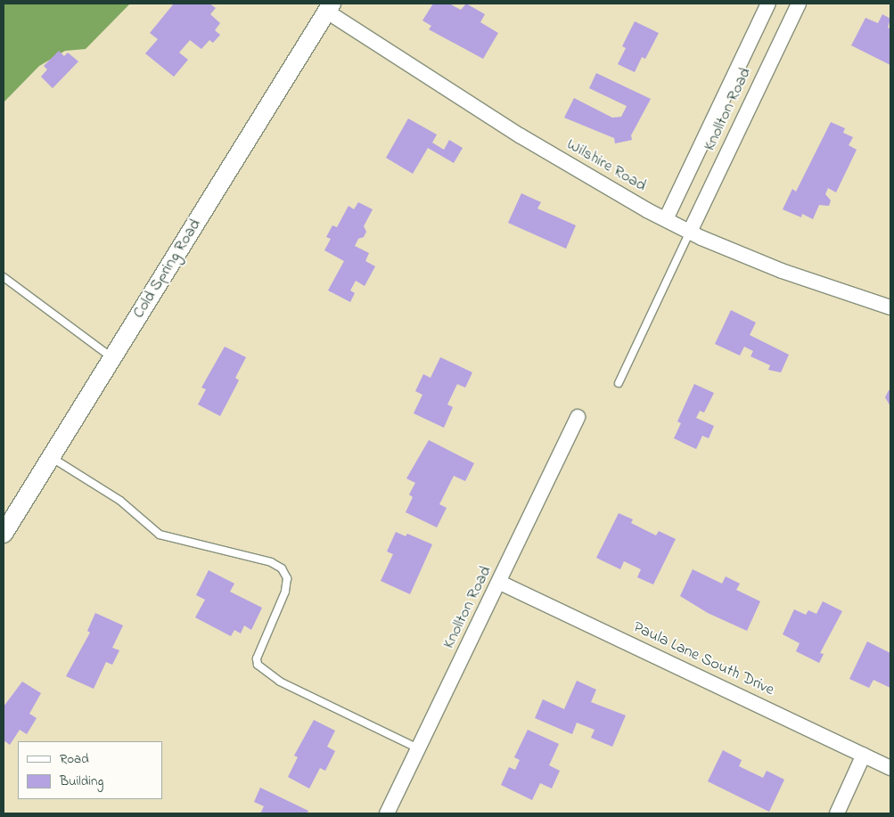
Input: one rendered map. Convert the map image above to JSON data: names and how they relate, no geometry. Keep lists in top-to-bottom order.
{
  "streets": {
    "street": [
      "Knollton Road",
      "Wilshire Road",
      "Cold Spring Road",
      "Paula Lane South Drive"
    ]
  },
  "crossings": [
    ["Knollton Road", "Wilshire Road"],
    ["Knollton Road", "Paula Lane South Drive"],
    ["Wilshire Road", "Cold Spring Road"]
  ],
  "legend": ["Road", "Building"]
}
